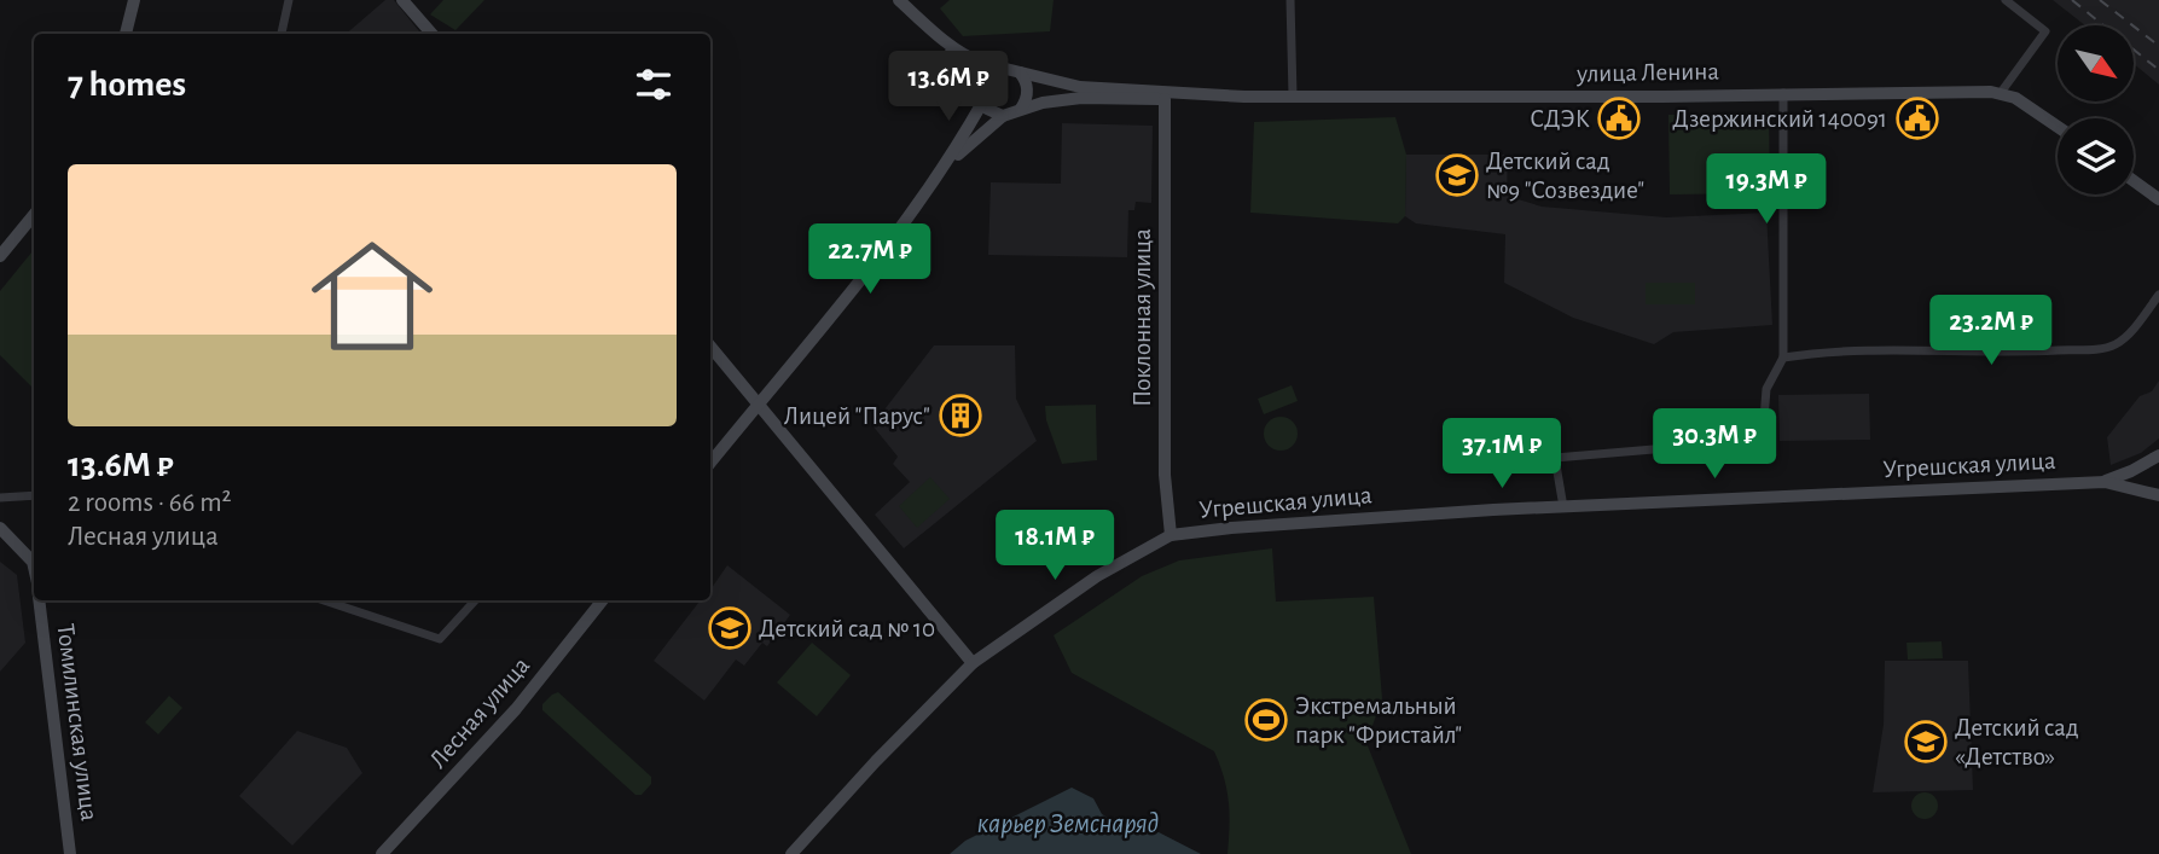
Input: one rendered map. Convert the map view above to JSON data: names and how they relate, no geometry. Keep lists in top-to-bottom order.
{
  "streets": {
    "street": [
      "улица Ленина",
      "Поклонная улица",
      "Угрешская улица",
      "Лесная улица",
      "Томилинская улица"
    ]
  },
  "crossings": [
    ["улица Ленина", "Поклонная улица"],
    ["Поклонная улица", "Угрешская улица"]
  ],
  "water": ["карьер Земснаряд"],
  "places": {
    "public building": ["СДЭК", "Дзержинский 140091"],
    "school or university": ["Детский сад №9 \"Созвездие\"", "Детский сад № 10", "Детский сад «Детство»"],
    "building": ["Лицей \"Парус\""],
    "sports": ["Экстремальный парк \"Фристайл\""]
  },
  "north": "bottom right",
  "page": {
    "heading": "7 homes",
    "price": [
      "13.6M ₽",
      "19.3M ₽",
      "22.7M ₽",
      "23.2M ₽",
      "30.3M ₽",
      "37.1M ₽",
      "18.1M ₽"
    ],
    "list": [
      {
        "name": "13.6M ₽",
        "note": "2 rooms · 66 m² · Лесная улица"
      }
    ]
  }
}
